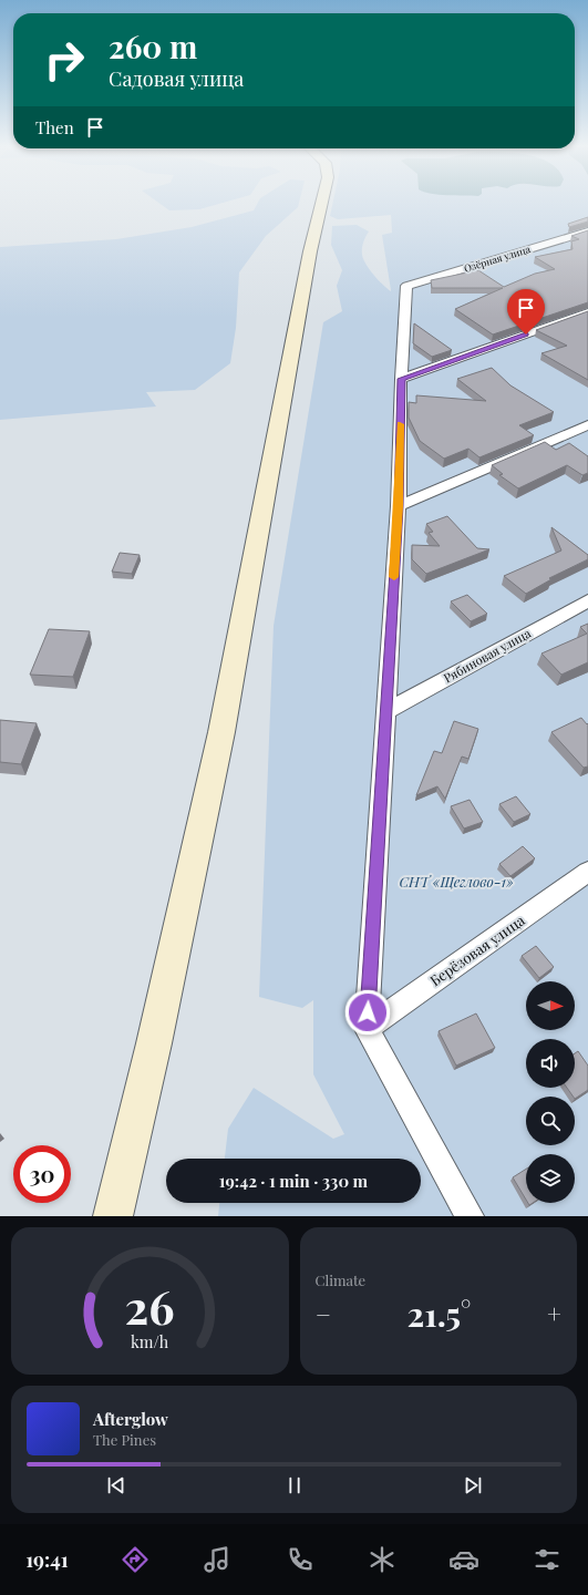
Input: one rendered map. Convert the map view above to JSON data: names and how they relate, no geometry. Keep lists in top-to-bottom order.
{
  "streets": {
    "street": ["Озёрная улица", "Рябиновая улица", "Берёзовая улица"]
  },
  "parks": ["СНТ «Щеглово-1»"],
  "north": "right",
  "page": {
    "turn": ["260 m", "Садовая улица"],
    "then": "Then",
    "limit": "30",
    "trip": "19:42 · 1 min · 330 m",
    "tile": "Climate",
    "heat": ["−", "21.5°", "+"],
    "song": ["Afterglow", "The Pines"],
    "tabs": "19:41",
    "gauge": ["26", "km/h"]
  }
}
